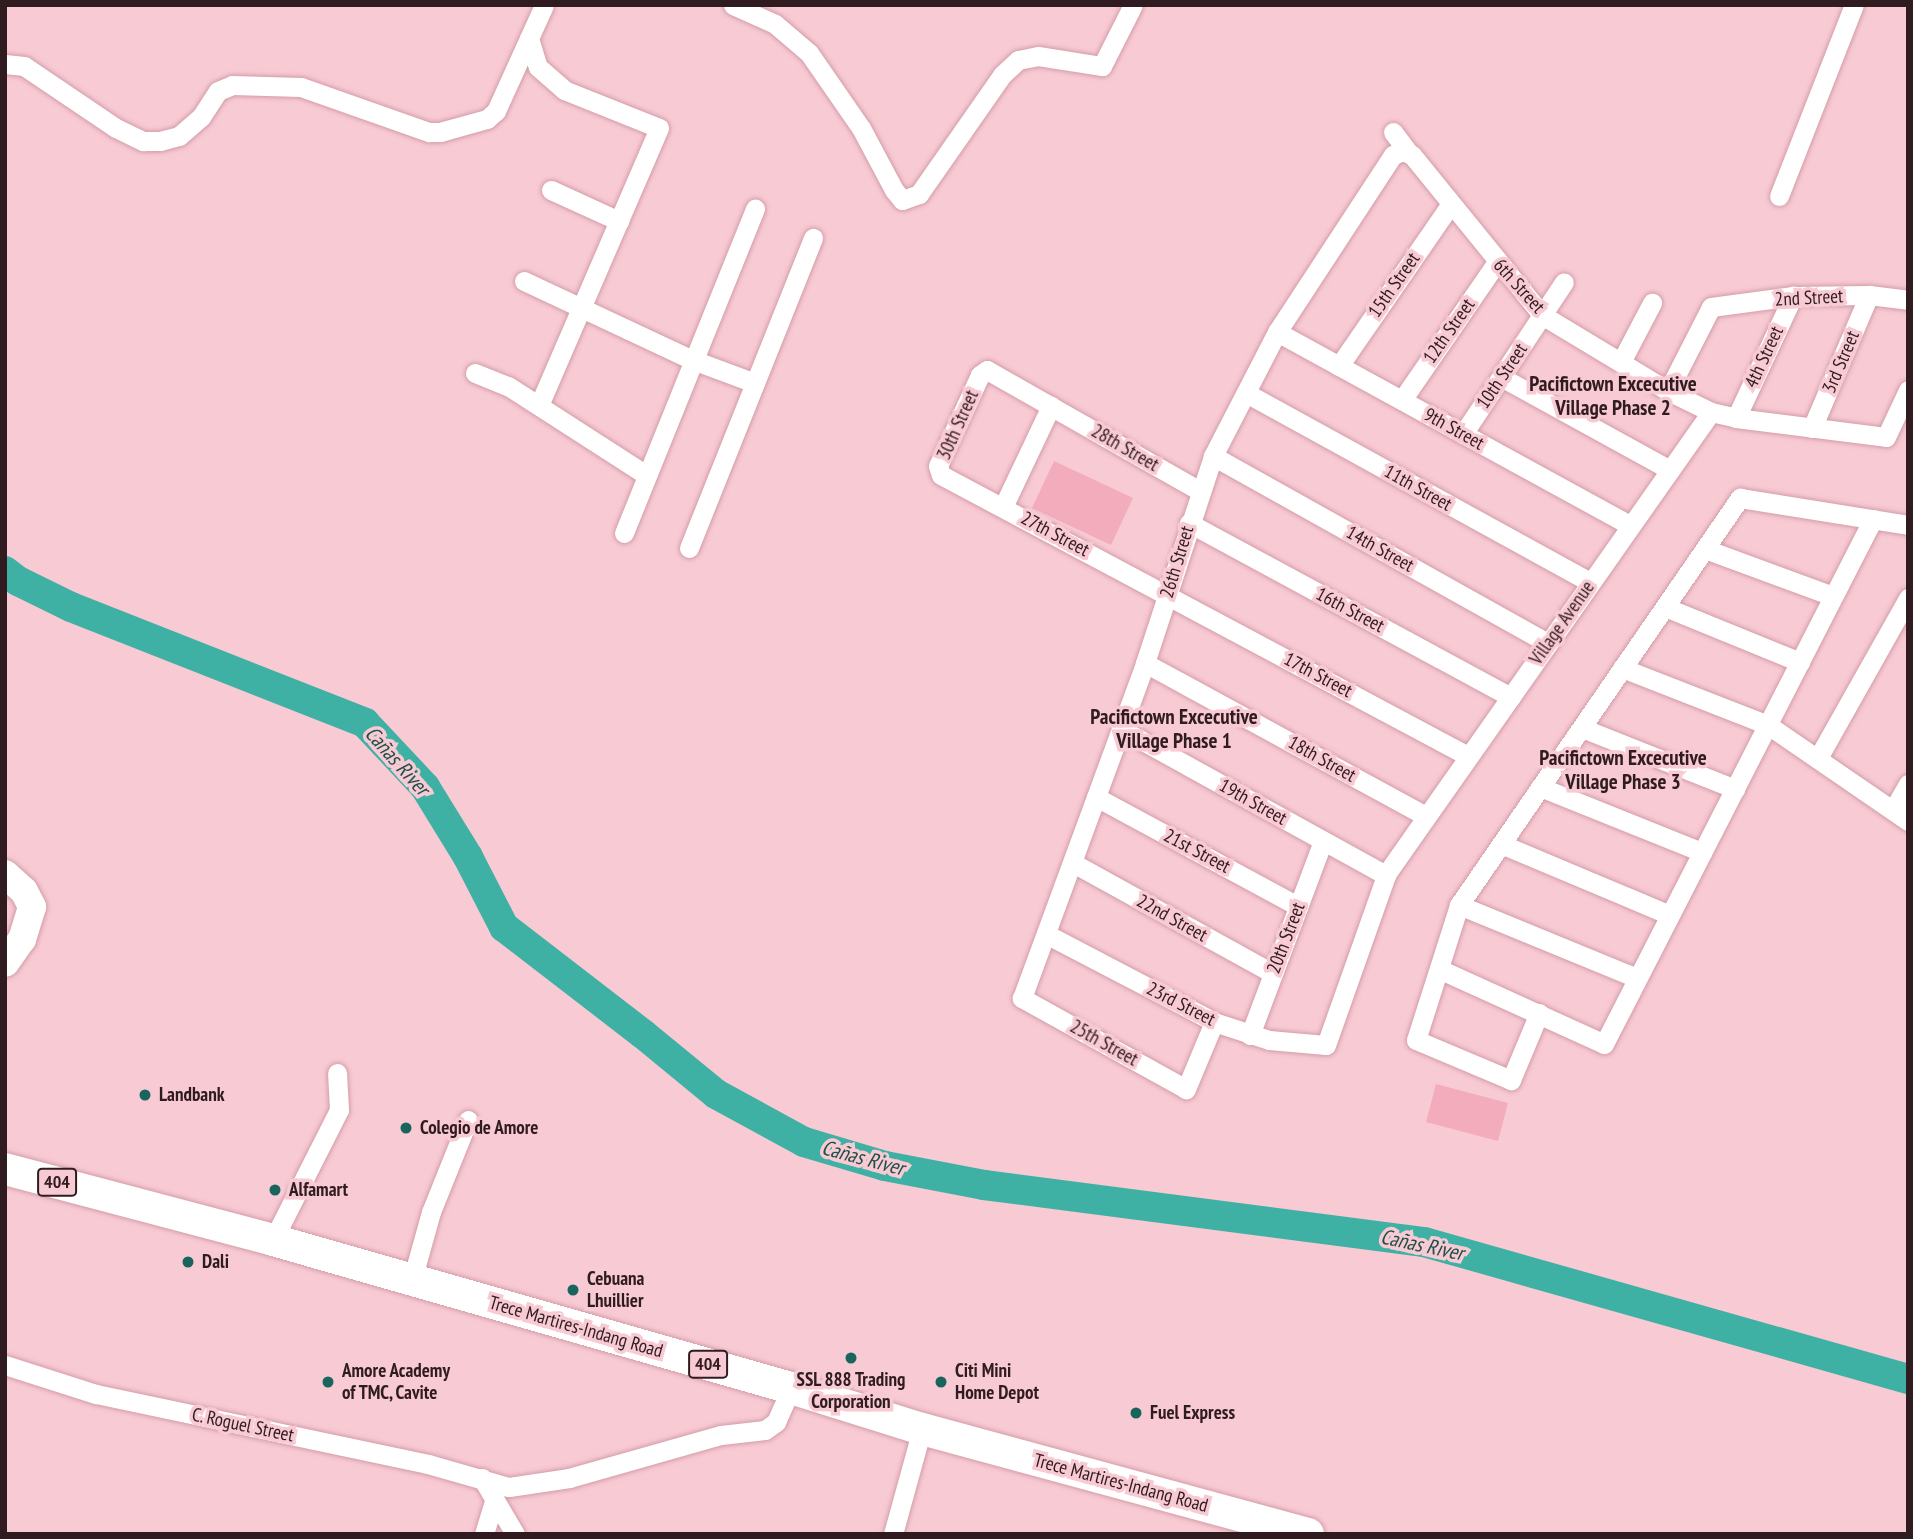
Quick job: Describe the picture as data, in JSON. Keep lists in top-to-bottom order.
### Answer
{
  "streets": {
    "main road": ["404", "Trece Martires-Indang Road"],
    "street": [
      "15th Street",
      "6th Street",
      "2nd Street",
      "12th Street",
      "4th Street",
      "3rd Street",
      "10th Street",
      "30th Street",
      "9th Street",
      "28th Street",
      "11th Street",
      "27th Street",
      "14th Street",
      "26th Street",
      "16th Street",
      "Village Avenue",
      "17th Street",
      "18th Street",
      "19th Street",
      "21st Street",
      "22nd Street",
      "20th Street",
      "23rd Street",
      "25th Street",
      "C. Roguel Street"
    ]
  },
  "crossings": [
    ["15th Street", "6th Street"],
    ["15th Street", "9th Street"],
    ["6th Street", "2nd Street"],
    ["6th Street", "12th Street"],
    ["6th Street", "10th Street"],
    ["6th Street", "26th Street"],
    ["6th Street", "Village Avenue"],
    ["2nd Street", "4th Street"],
    ["2nd Street", "3rd Street"],
    ["12th Street", "9th Street"],
    ["10th Street", "9th Street"],
    ["30th Street", "28th Street"],
    ["30th Street", "27th Street"],
    ["9th Street", "26th Street"],
    ["9th Street", "Village Avenue"],
    ["28th Street", "26th Street"],
    ["11th Street", "26th Street"],
    ["11th Street", "Village Avenue"],
    ["27th Street", "26th Street"],
    ["27th Street", "17th Street"],
    ["14th Street", "26th Street"],
    ["14th Street", "Village Avenue"],
    ["26th Street", "16th Street"],
    ["26th Street", "17th Street"],
    ["26th Street", "18th Street"],
    ["26th Street", "19th Street"],
    ["26th Street", "21st Street"],
    ["26th Street", "22nd Street"],
    ["26th Street", "23rd Street"],
    ["26th Street", "25th Street"],
    ["16th Street", "Village Avenue"],
    ["Village Avenue", "17th Street"],
    ["Village Avenue", "18th Street"],
    ["Village Avenue", "19th Street"],
    ["Village Avenue", "23rd Street"],
    ["19th Street", "20th Street"],
    ["21st Street", "20th Street"],
    ["22nd Street", "20th Street"],
    ["20th Street", "23rd Street"],
    ["23rd Street", "25th Street"],
    ["Trece Martires-Indang Road", "C. Roguel Street"]
  ],
  "districts": ["Pacifictown Excecutive Village Phase 2", "Pacifictown Excecutive Village Phase 1", "Pacifictown Excecutive Village Phase 3"],
  "water": ["Cañas River"],
  "places": [
    "Landbank",
    "Colegio de Amore",
    "Alfamart",
    "Dali",
    "Cebuana Lhuillier",
    "SSL 888 Trading Corporation",
    "Amore Academy of TMC, Cavite",
    "Citi Mini Home Depot",
    "Fuel Express"
  ]
}
